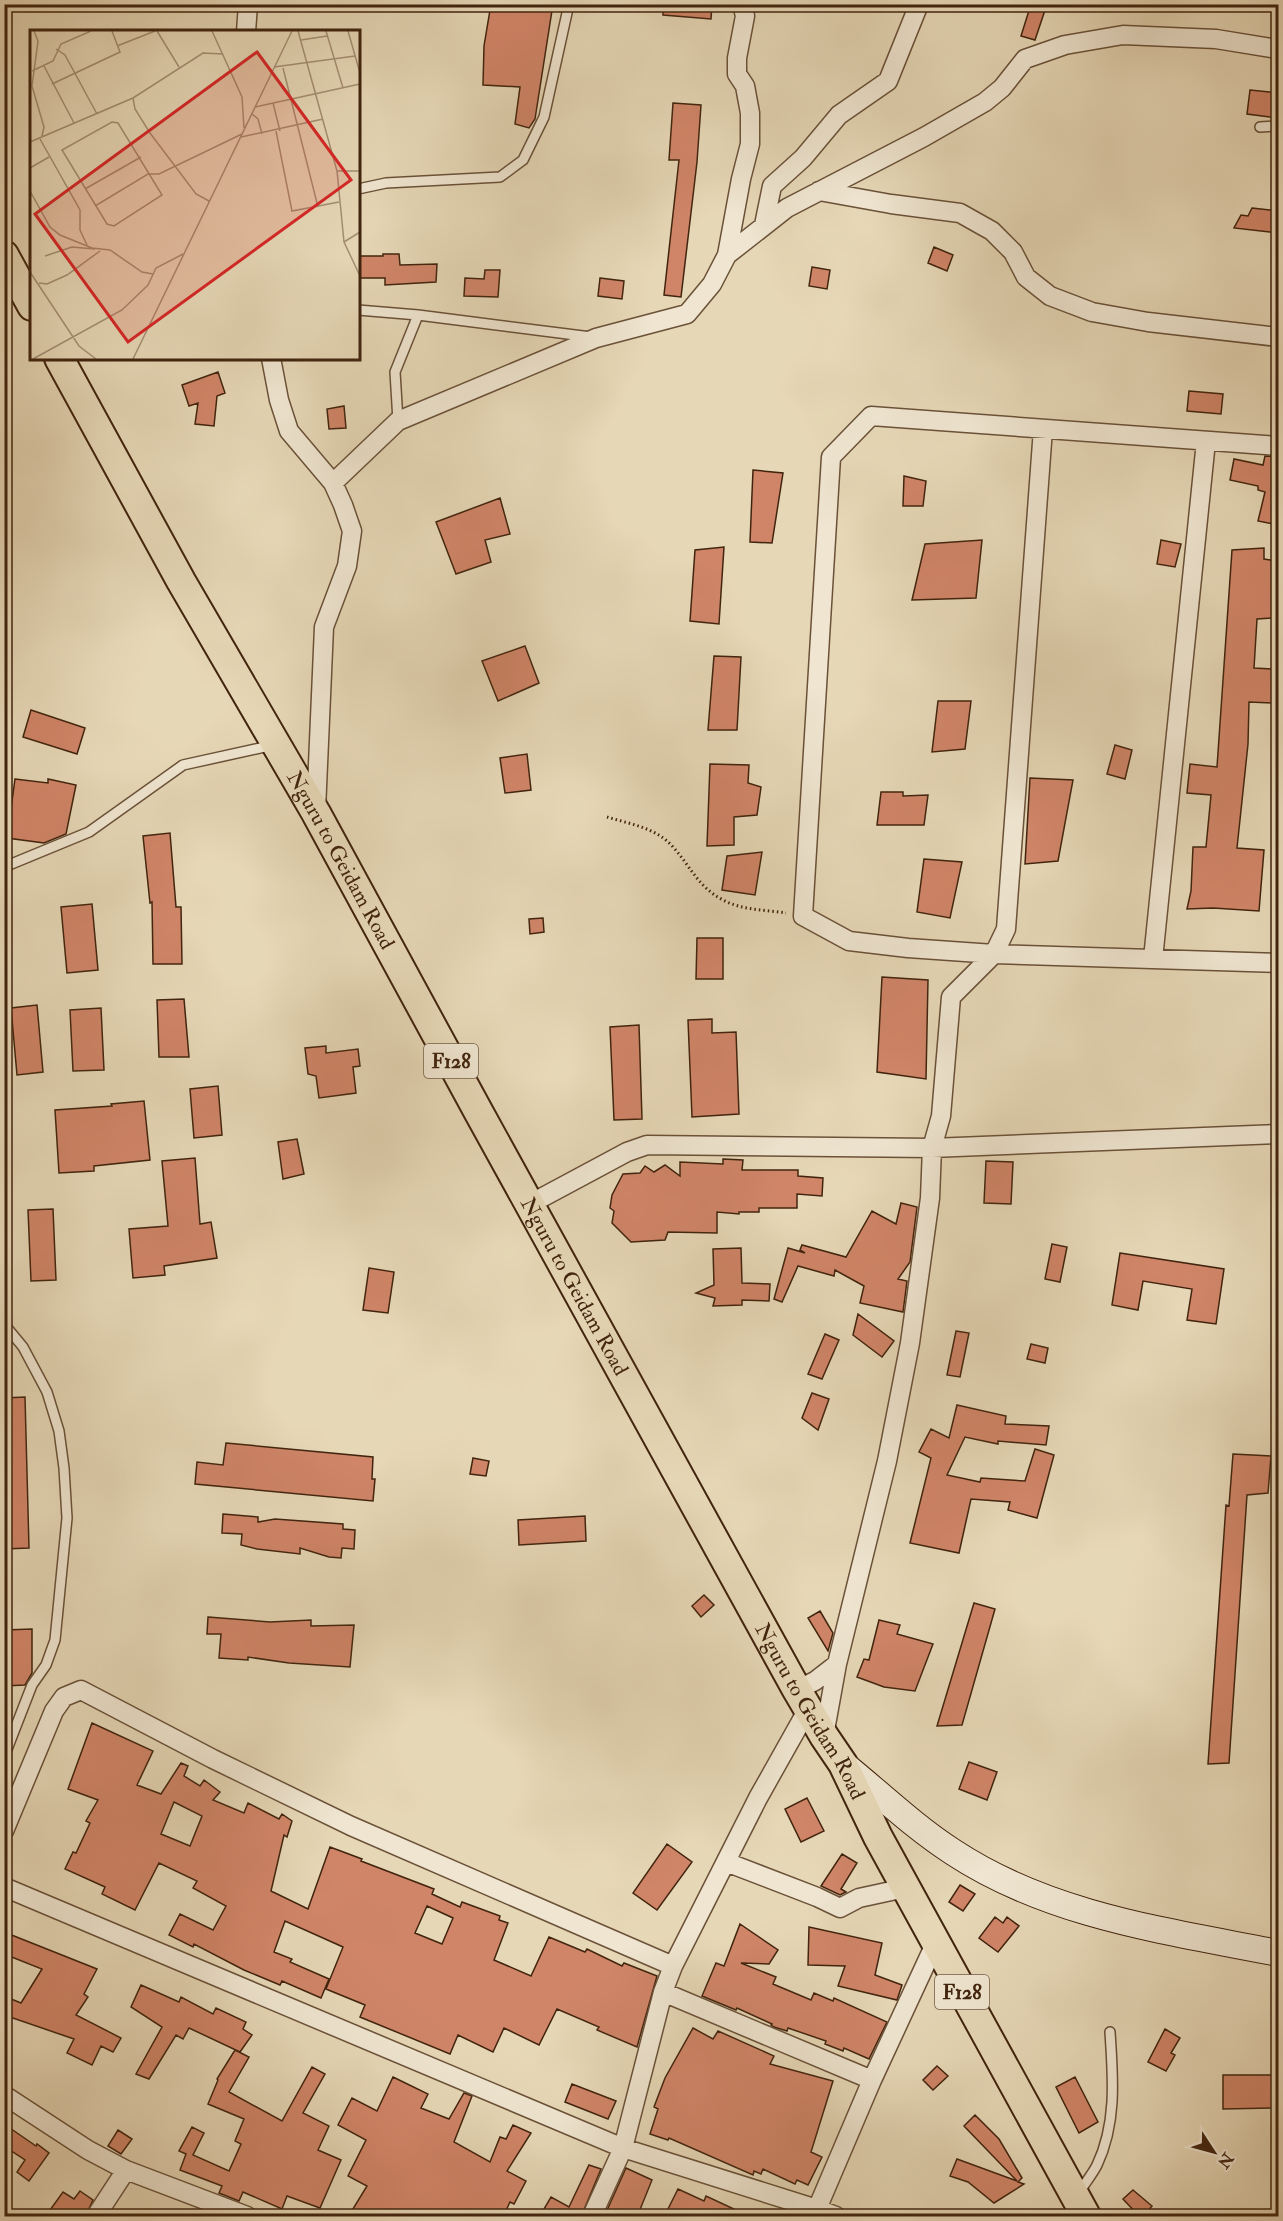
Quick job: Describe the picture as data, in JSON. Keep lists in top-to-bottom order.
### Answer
{
  "streets": {
    "main road": ["Nguru to Geidam Road", "F128"]
  },
  "north": "bottom right"
}
